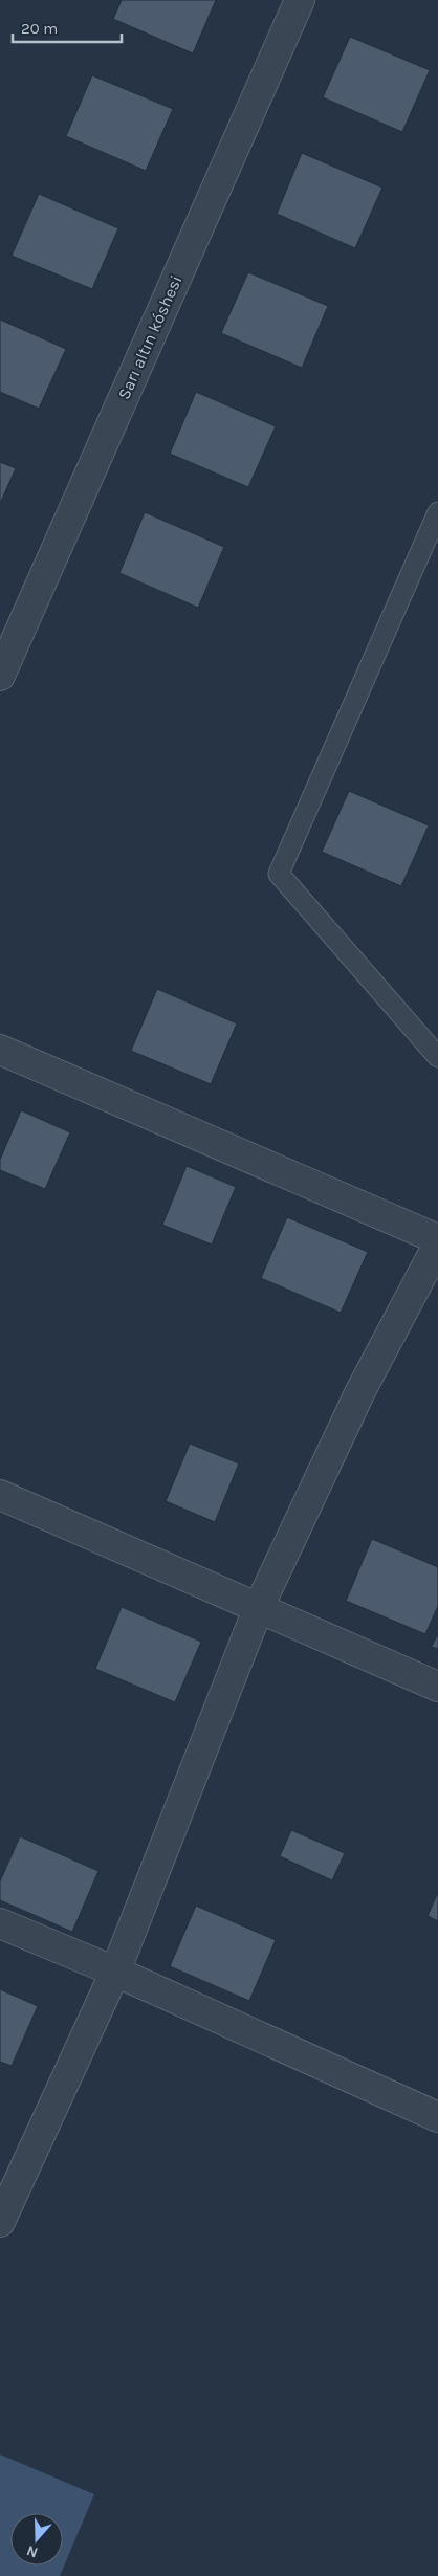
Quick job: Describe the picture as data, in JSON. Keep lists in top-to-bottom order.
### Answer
{
  "streets": {
    "street": ["Sarı altın kóshesi"]
  },
  "scale_bar": "20 m",
  "north": "bottom"
}
